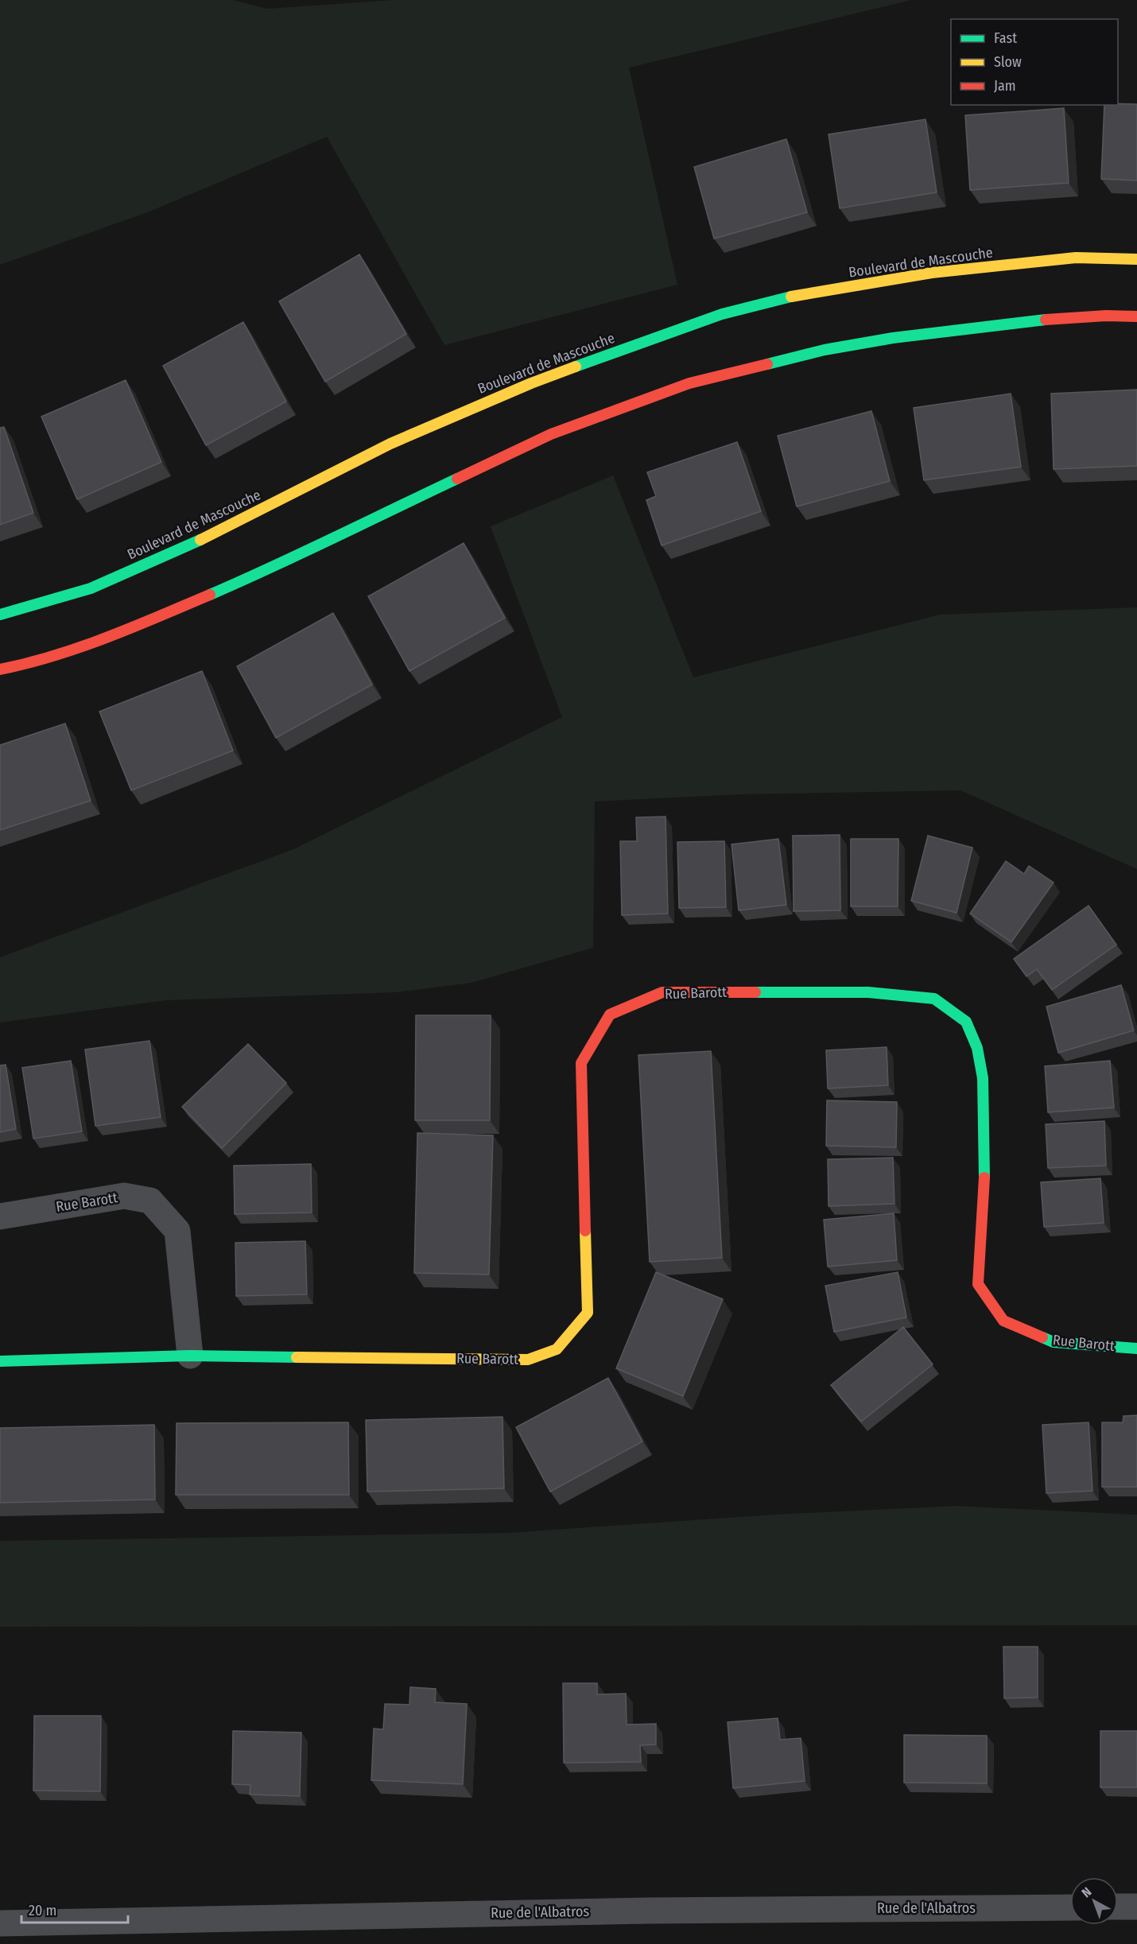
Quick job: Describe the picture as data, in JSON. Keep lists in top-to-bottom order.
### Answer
{
  "streets": {
    "street": ["Boulevard de Mascouche", "Rue Barott", "Rue de l'Albatros"]
  },
  "legend": ["Fast", "Slow", "Jam"],
  "scale_bar": "20 m",
  "north": "top left"
}
